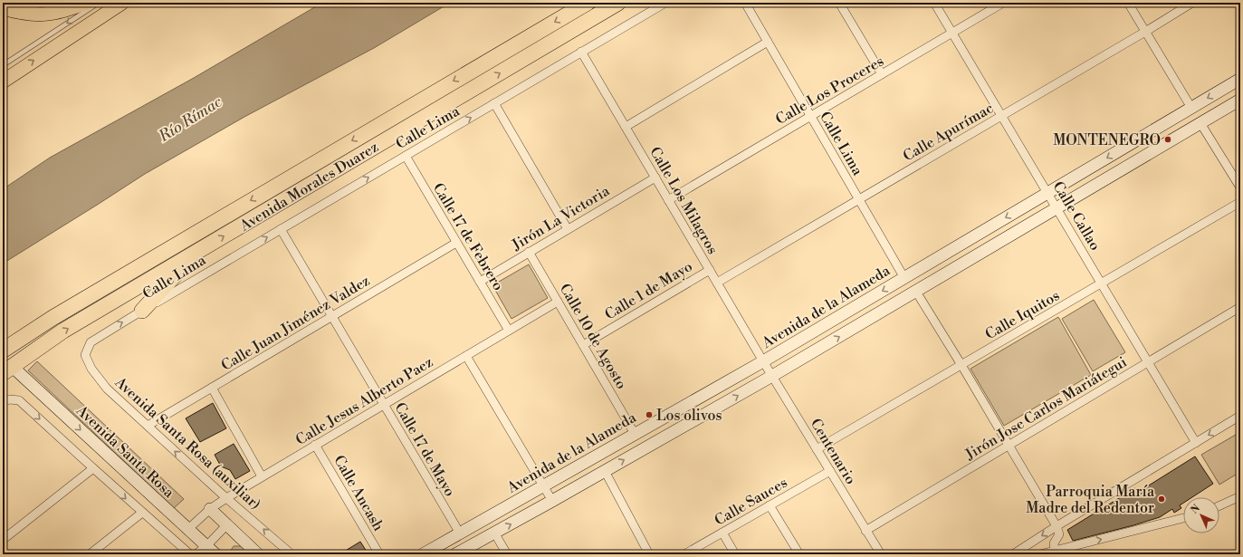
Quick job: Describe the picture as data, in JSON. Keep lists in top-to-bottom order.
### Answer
{
  "streets": {
    "highway": ["Avenida Morales Duarez"],
    "street": [
      "Calle Los Proceres",
      "Calle Lima",
      "Calle Apurímac",
      "Calle Los Milagros",
      "Calle Callao",
      "Jirón La Victoria",
      "Calle 17 de Febrero",
      "Calle 1 de Mayo",
      "Avenida de la Alameda",
      "Calle Iquitos",
      "Calle Juan Jiménez Valdez",
      "Calle 10 de Agosto",
      "Calle Jesus Alberto Paez",
      "Jirón Jose Carlos Mariátegui",
      "Avenida Santa Rosa (auxiliar)",
      "Calle 17 de Mayo",
      "Avenida Santa Rosa",
      "Centenario",
      "Calle Ancash",
      "Calle Sauces"
    ]
  },
  "crossings": [
    ["Calle Los Proceres", "Calle Lima"],
    ["Calle Los Proceres", "Calle Los Milagros"],
    ["Calle Los Proceres", "Calle Callao"],
    ["Calle Lima", "Calle Apurímac"],
    ["Calle Lima", "Calle Los Milagros"],
    ["Calle Lima", "Calle 17 de Febrero"],
    ["Calle Lima", "Avenida de la Alameda"],
    ["Calle Lima", "Avenida Santa Rosa (auxiliar)"],
    ["Calle Lima", "Calle 17 de Mayo"],
    ["Calle Apurímac", "Calle Los Milagros"],
    ["Calle Apurímac", "Calle Callao"],
    ["Avenida Morales Duarez", "Avenida Santa Rosa"],
    ["Calle Los Milagros", "Jirón La Victoria"],
    ["Calle Los Milagros", "Calle 1 de Mayo"],
    ["Calle Los Milagros", "Avenida de la Alameda"],
    ["Calle Los Milagros", "Centenario"],
    ["Calle Callao", "Avenida de la Alameda"],
    ["Calle Callao", "Calle Iquitos"],
    ["Calle Callao", "Jirón Jose Carlos Mariátegui"],
    ["Jirón La Victoria", "Calle 17 de Febrero"],
    ["Jirón La Victoria", "Calle 10 de Agosto"],
    ["Calle 17 de Febrero", "Calle Juan Jiménez Valdez"],
    ["Calle 17 de Febrero", "Calle Jesus Alberto Paez"],
    ["Calle 1 de Mayo", "Calle 10 de Agosto"],
    ["Avenida de la Alameda", "Calle 10 de Agosto"],
    ["Avenida de la Alameda", "Calle 17 de Mayo"],
    ["Avenida de la Alameda", "Centenario"],
    ["Calle Iquitos", "Centenario"],
    ["Calle Juan Jiménez Valdez", "Avenida Santa Rosa (auxiliar)"],
    ["Calle Juan Jiménez Valdez", "Calle 17 de Mayo"],
    ["Calle 10 de Agosto", "Calle Jesus Alberto Paez"],
    ["Calle Jesus Alberto Paez", "Avenida Santa Rosa (auxiliar)"],
    ["Calle Jesus Alberto Paez", "Calle 17 de Mayo"],
    ["Calle Jesus Alberto Paez", "Avenida Santa Rosa"],
    ["Calle Jesus Alberto Paez", "Calle Ancash"],
    ["Jirón Jose Carlos Mariátegui", "Centenario"],
    ["Centenario", "Calle Sauces"]
  ],
  "one_way": ["Calle Lima"],
  "water": ["Río Rímac"],
  "places": ["MONTENEGRO", "Los olivos", "Parroquia María Madre del Redentor"],
  "north": "top left"
}
